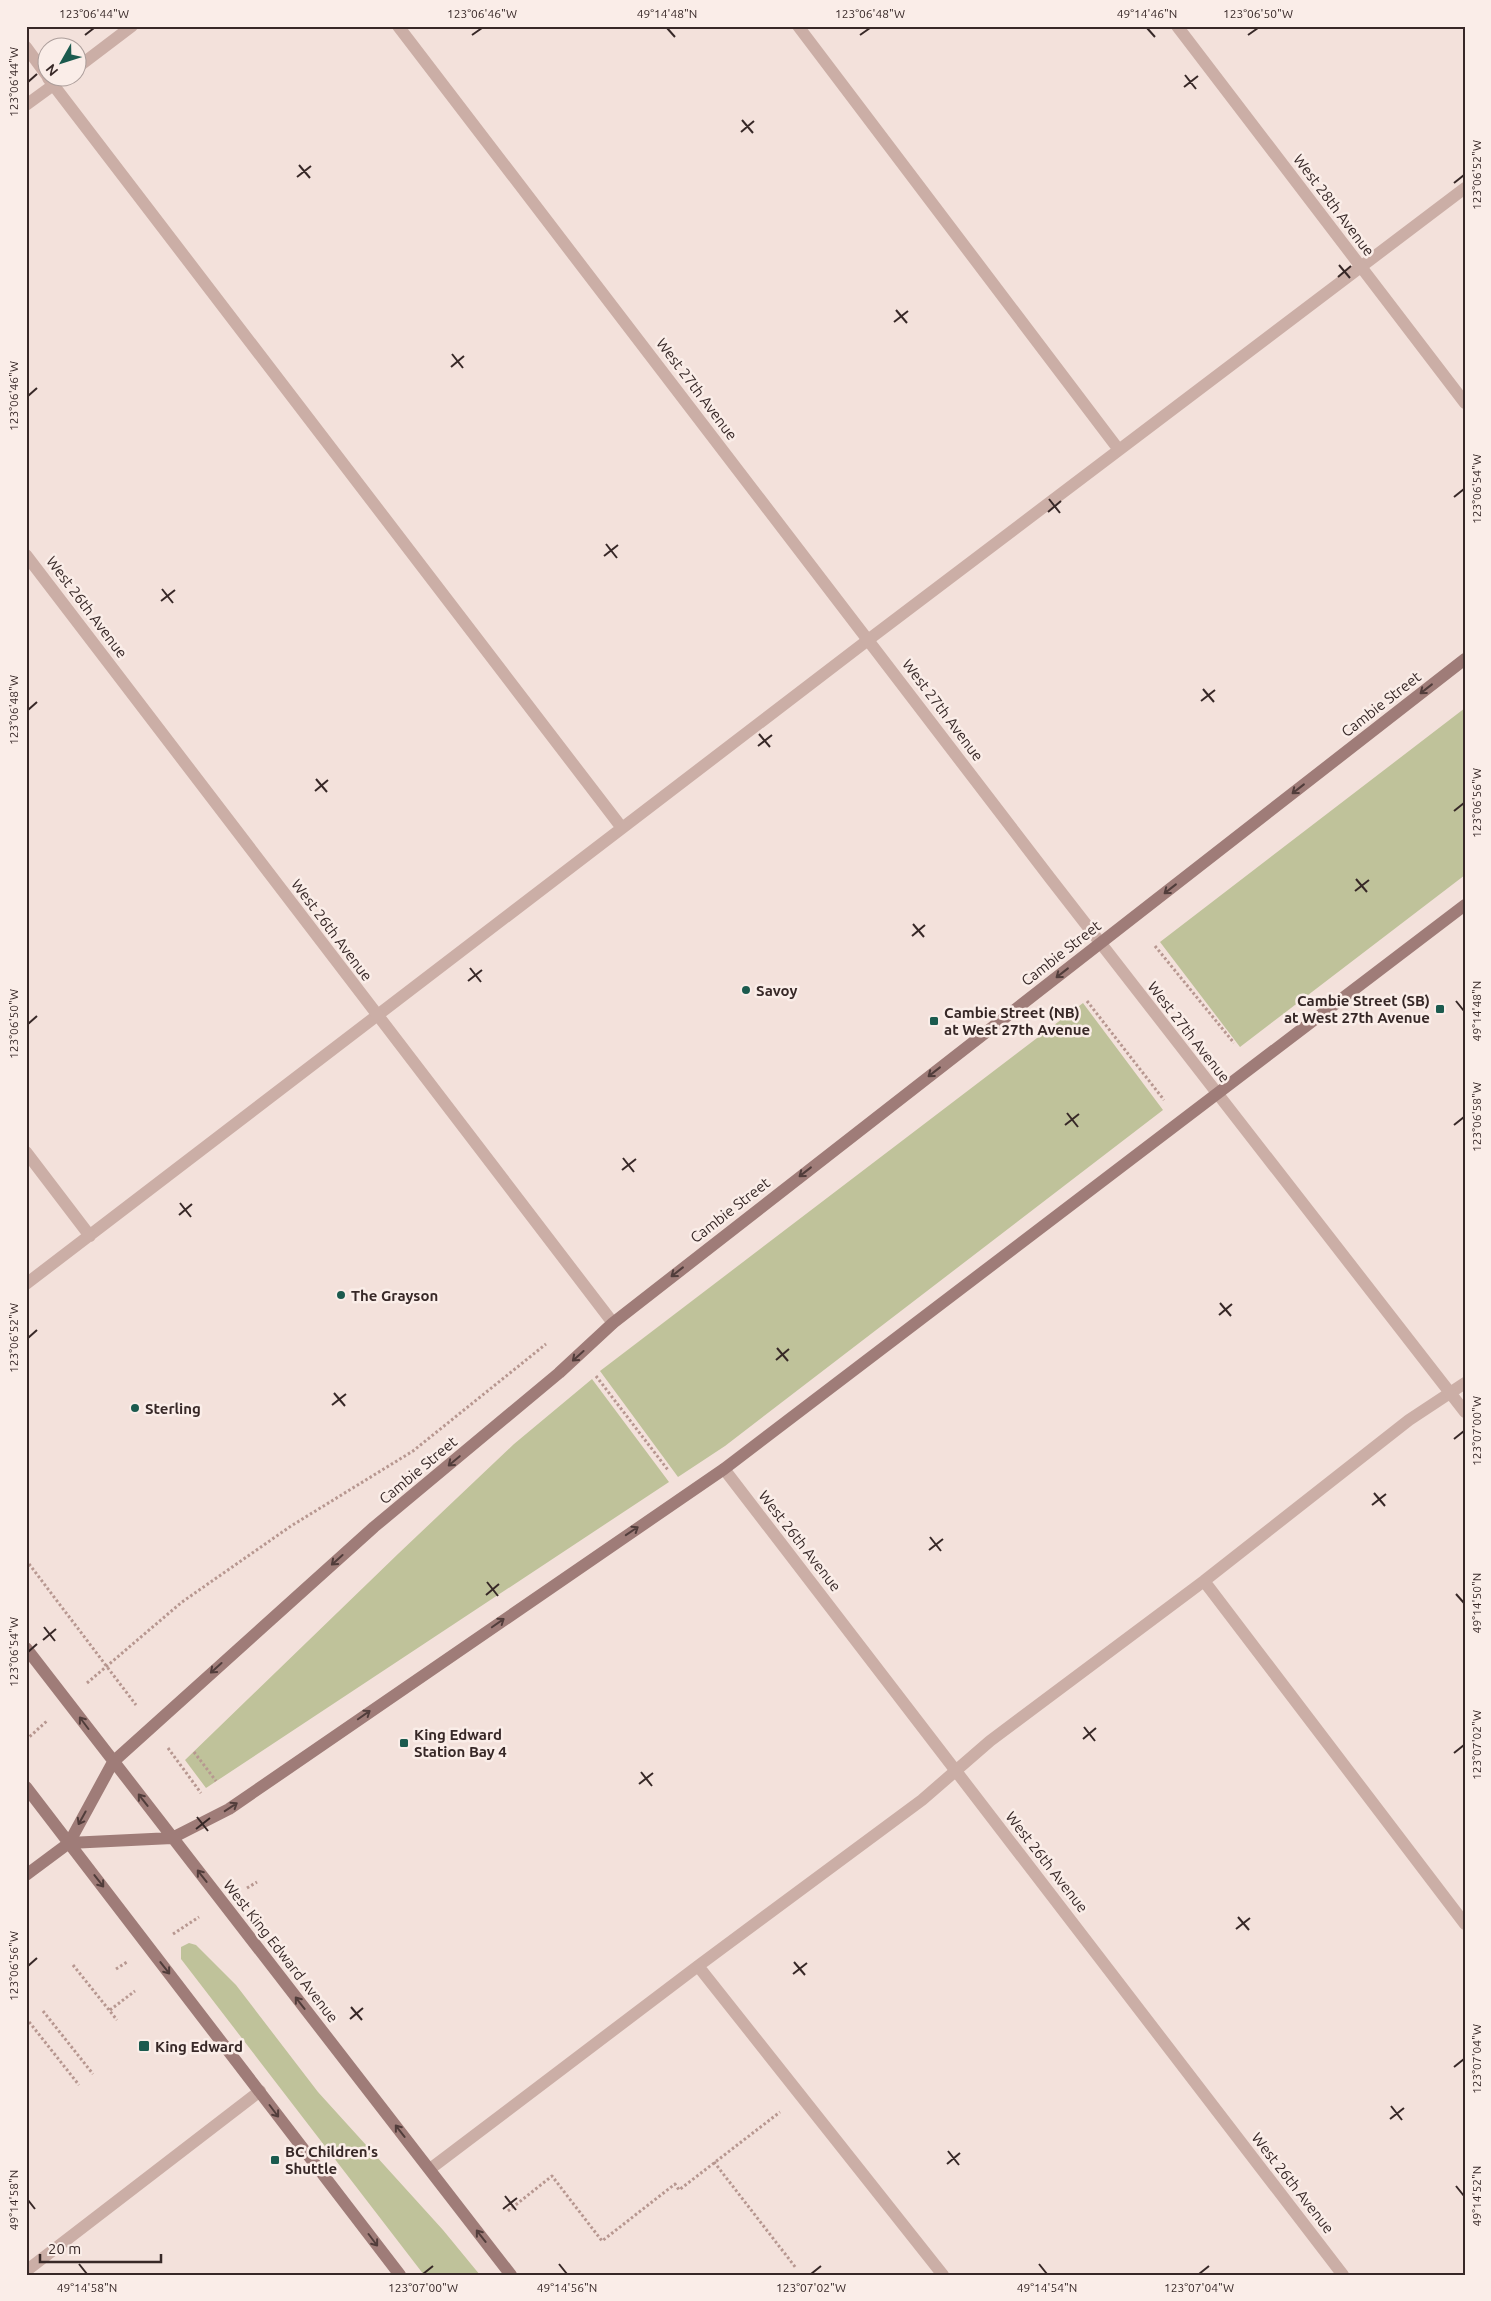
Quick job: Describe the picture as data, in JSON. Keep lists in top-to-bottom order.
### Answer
{
  "streets": {
    "main road": ["Cambie Street", "West King Edward Avenue"],
    "street": ["West 28th Avenue", "West 27th Avenue", "West 26th Avenue"]
  },
  "crossings": [
    ["West 27th Avenue", "Cambie Street"],
    ["West 26th Avenue", "Cambie Street"],
    ["Cambie Street", "West King Edward Avenue"]
  ],
  "one_way": ["Cambie Street"],
  "places": {
    "other": ["Savoy", "The Grayson", "Sterling"],
    "transit": [
      "Cambie Street (SB) at West 27th Avenue",
      "Cambie Street (NB) at West 27th Avenue",
      "King Edward Station Bay 4",
      "King Edward",
      "BC Children's Shuttle"
    ]
  },
  "scale_bar": "20 m",
  "north": "bottom left",
  "coordinates": [
    "123°06'44\"W",
    "123°06'46\"W",
    "49°14'48\"N",
    "123°06'48\"W",
    "49°14'46\"N",
    "123°06'50\"W",
    "123°06'52\"W",
    "123°06'54\"W",
    "123°06'56\"W",
    "123°06'58\"W",
    "123°07'00\"W",
    "49°14'50\"N",
    "123°07'02\"W",
    "123°07'04\"W",
    "49°14'52\"N",
    "49°14'58\"N",
    "49°14'56\"N",
    "49°14'54\"N"
  ]
}
